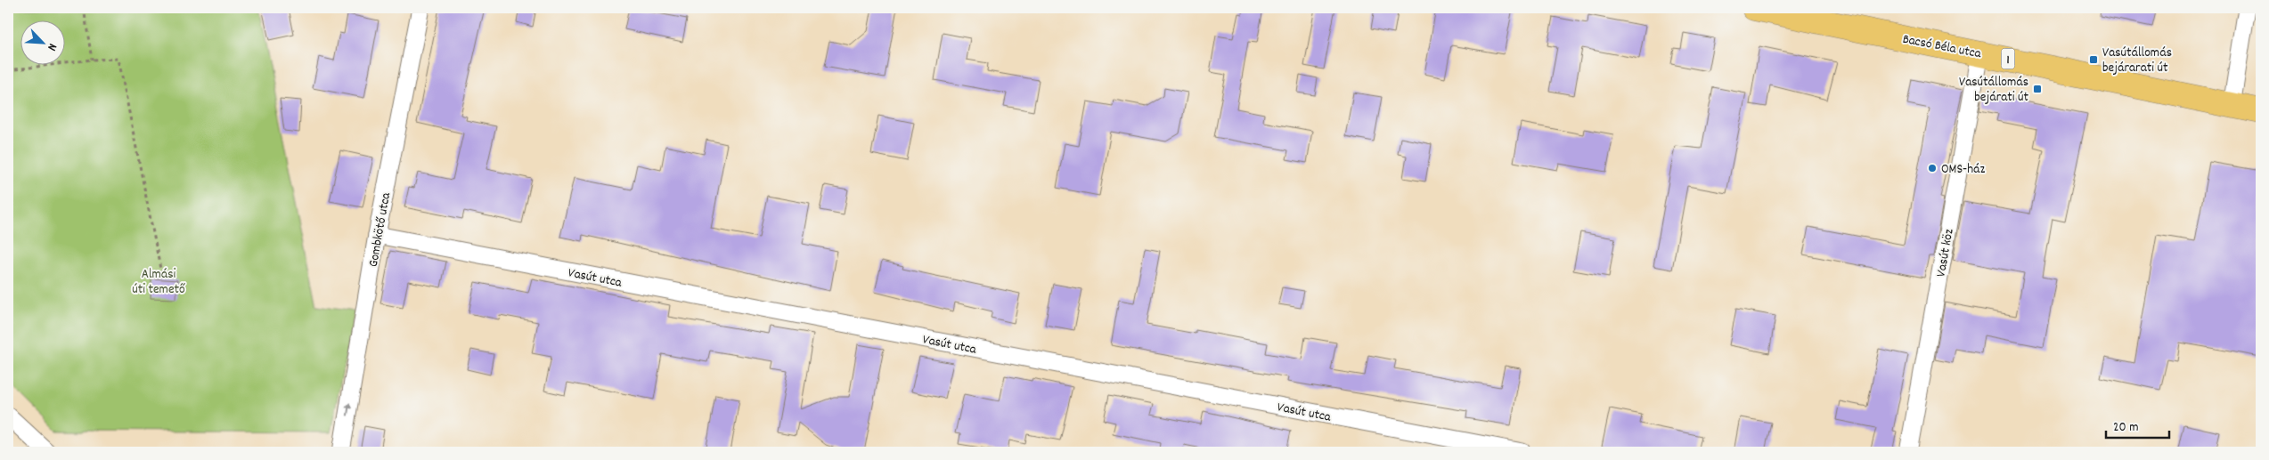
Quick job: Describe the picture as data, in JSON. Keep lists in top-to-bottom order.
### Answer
{
  "streets": {
    "main road": ["Bacsó Béla utca", "1"],
    "street": ["Gombkötő utca", "Vasút köz", "Vasút utca"]
  },
  "crossings": [
    ["Bacsó Béla utca", "Vasút köz"],
    ["Gombkötő utca", "Vasút utca"]
  ],
  "one_way": ["Gombkötő utca"],
  "parks": ["Almási úti temető"],
  "places": {
    "transit": ["Vasútállomás bejárarati út", "Vasútállomás bejárati út"],
    "other": ["OMS-ház"]
  },
  "scale_bar": "20 m",
  "north": "bottom right"
}
